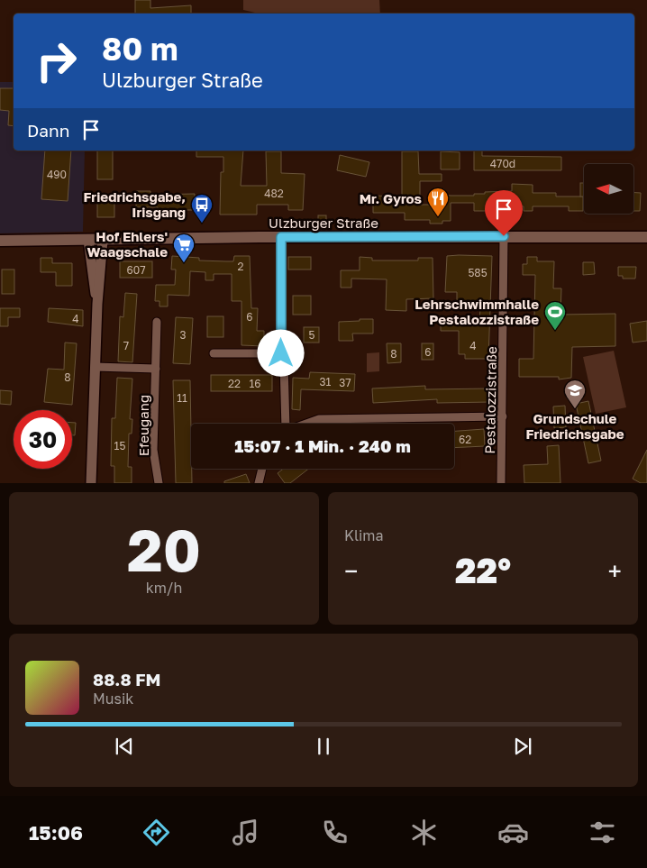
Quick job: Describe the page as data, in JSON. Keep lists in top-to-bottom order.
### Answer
{
  "streets": {
    "main road": ["Ulzburger Straße"],
    "street": ["Pestalozzistraße", "Efeugang"]
  },
  "crossings": [
    ["Ulzburger Straße", "Pestalozzistraße"]
  ],
  "places": {
    "restaurant": ["Mr. Gyros"],
    "bus stop": ["Friedrichsgabe, Irisgang"],
    "supermarket": ["Hof Ehlers' Waagschale"],
    "sports": ["Lehrschwimmhalle Pestalozzistraße"],
    "school or university": ["Grundschule Friedrichsgabe"]
  },
  "house_numbers": [
    "470d",
    "490",
    "482",
    "2",
    "607",
    "585",
    "6",
    "4",
    "3",
    "5",
    "7",
    "4",
    "6",
    "8",
    "8",
    "31",
    "37",
    "22",
    "16",
    "11",
    "62",
    "15"
  ],
  "north": "left",
  "page": {
    "turn": ["80 m", "Ulzburger Straße"],
    "then": "Dann",
    "limit": "30",
    "trip": "15:07 · 1 Min. · 240 m",
    "tile": [
      ["20", "km/h"],
      "Klima"
    ],
    "heat": ["−", "22°", "+"],
    "song": ["88.8 FM", "Musik"],
    "tabs": "15:06"
  }
}
